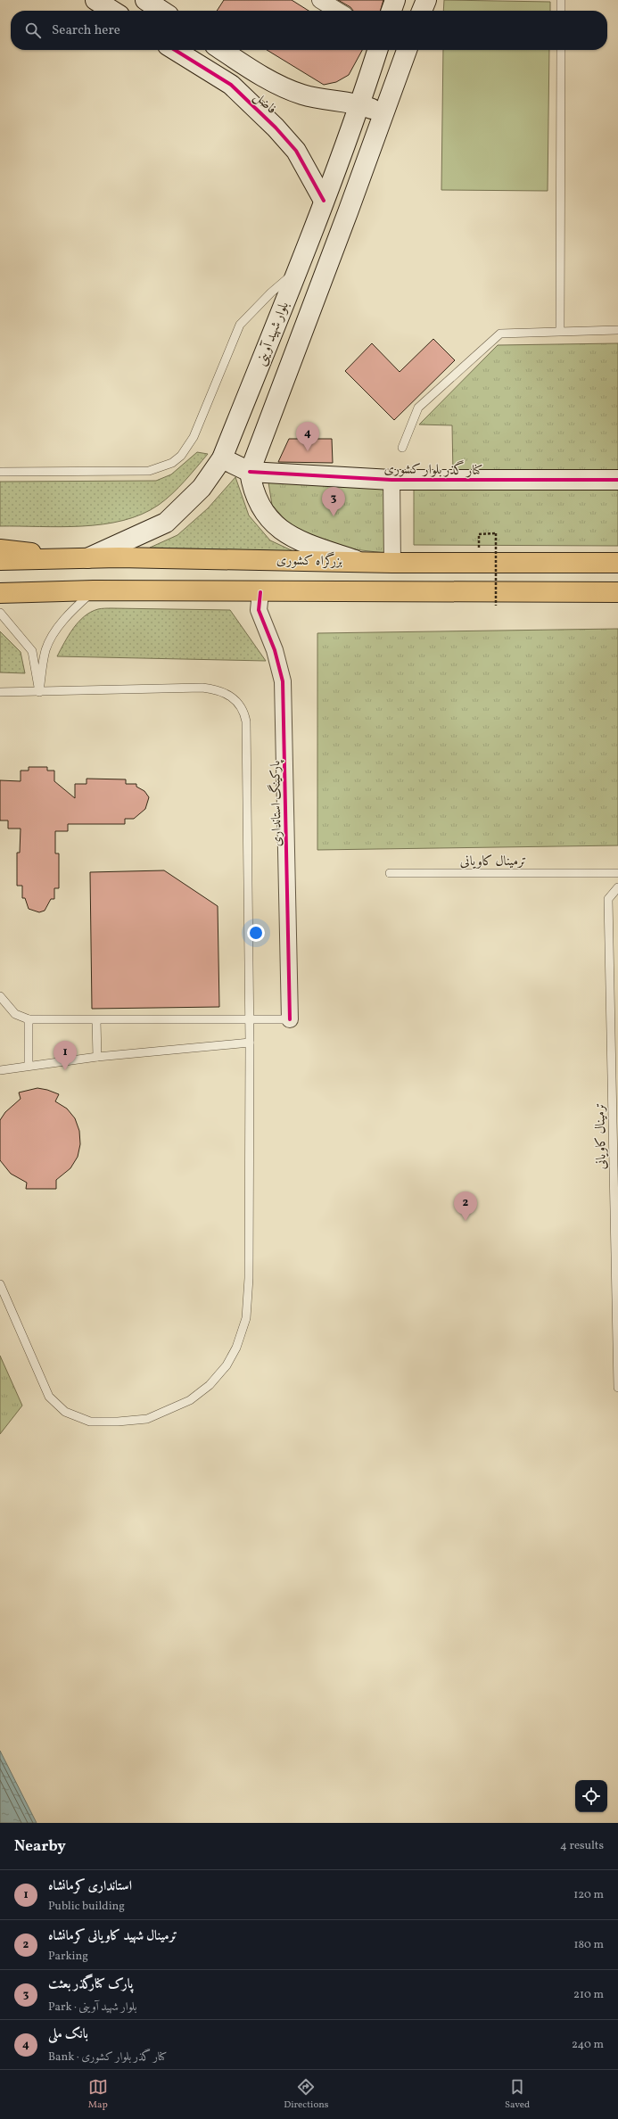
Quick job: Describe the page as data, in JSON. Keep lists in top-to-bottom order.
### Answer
{
  "streets": {
    "main road": [
      "فاضل",
      "بلوار شهید آوینی",
      "کنار گذر بلوار کشوری",
      "بزرگراه کشوری"
    ],
    "street": ["پارکینگ استانداری"],
    "lane": ["ترمینال کاویانی"]
  },
  "crossings": [
    ["فاضل", "بلوار شهید آوینی"],
    ["بلوار شهید آوینی", "کنار گذر بلوار کشوری"],
    ["بلوار شهید آوینی", "بزرگراه کشوری"]
  ],
  "page": {
    "search": "Search here",
    "pins": [
      "4",
      "3",
      "1",
      "2"
    ],
    "heading": ["Nearby", "4 results"],
    "list": [
      {
        "mark": "1",
        "name": "استانداری کرمانشاه",
        "note": "Public building",
        "value": "120 m"
      },
      {
        "mark": "2",
        "name": "ترمینال شهید کاویانی کرمانشاه",
        "note": "Parking",
        "value": "180 m"
      },
      {
        "mark": "3",
        "name": "پارک کنارگذر بعثت",
        "note": "Park · بلوار شهید آوینی",
        "value": "210 m"
      },
      {
        "mark": "4",
        "name": "بانک ملی",
        "note": "Bank · کنار گذر بلوار کشوری",
        "value": "240 m"
      }
    ],
    "nav": ["Map", "Directions", "Saved"]
  }
}
